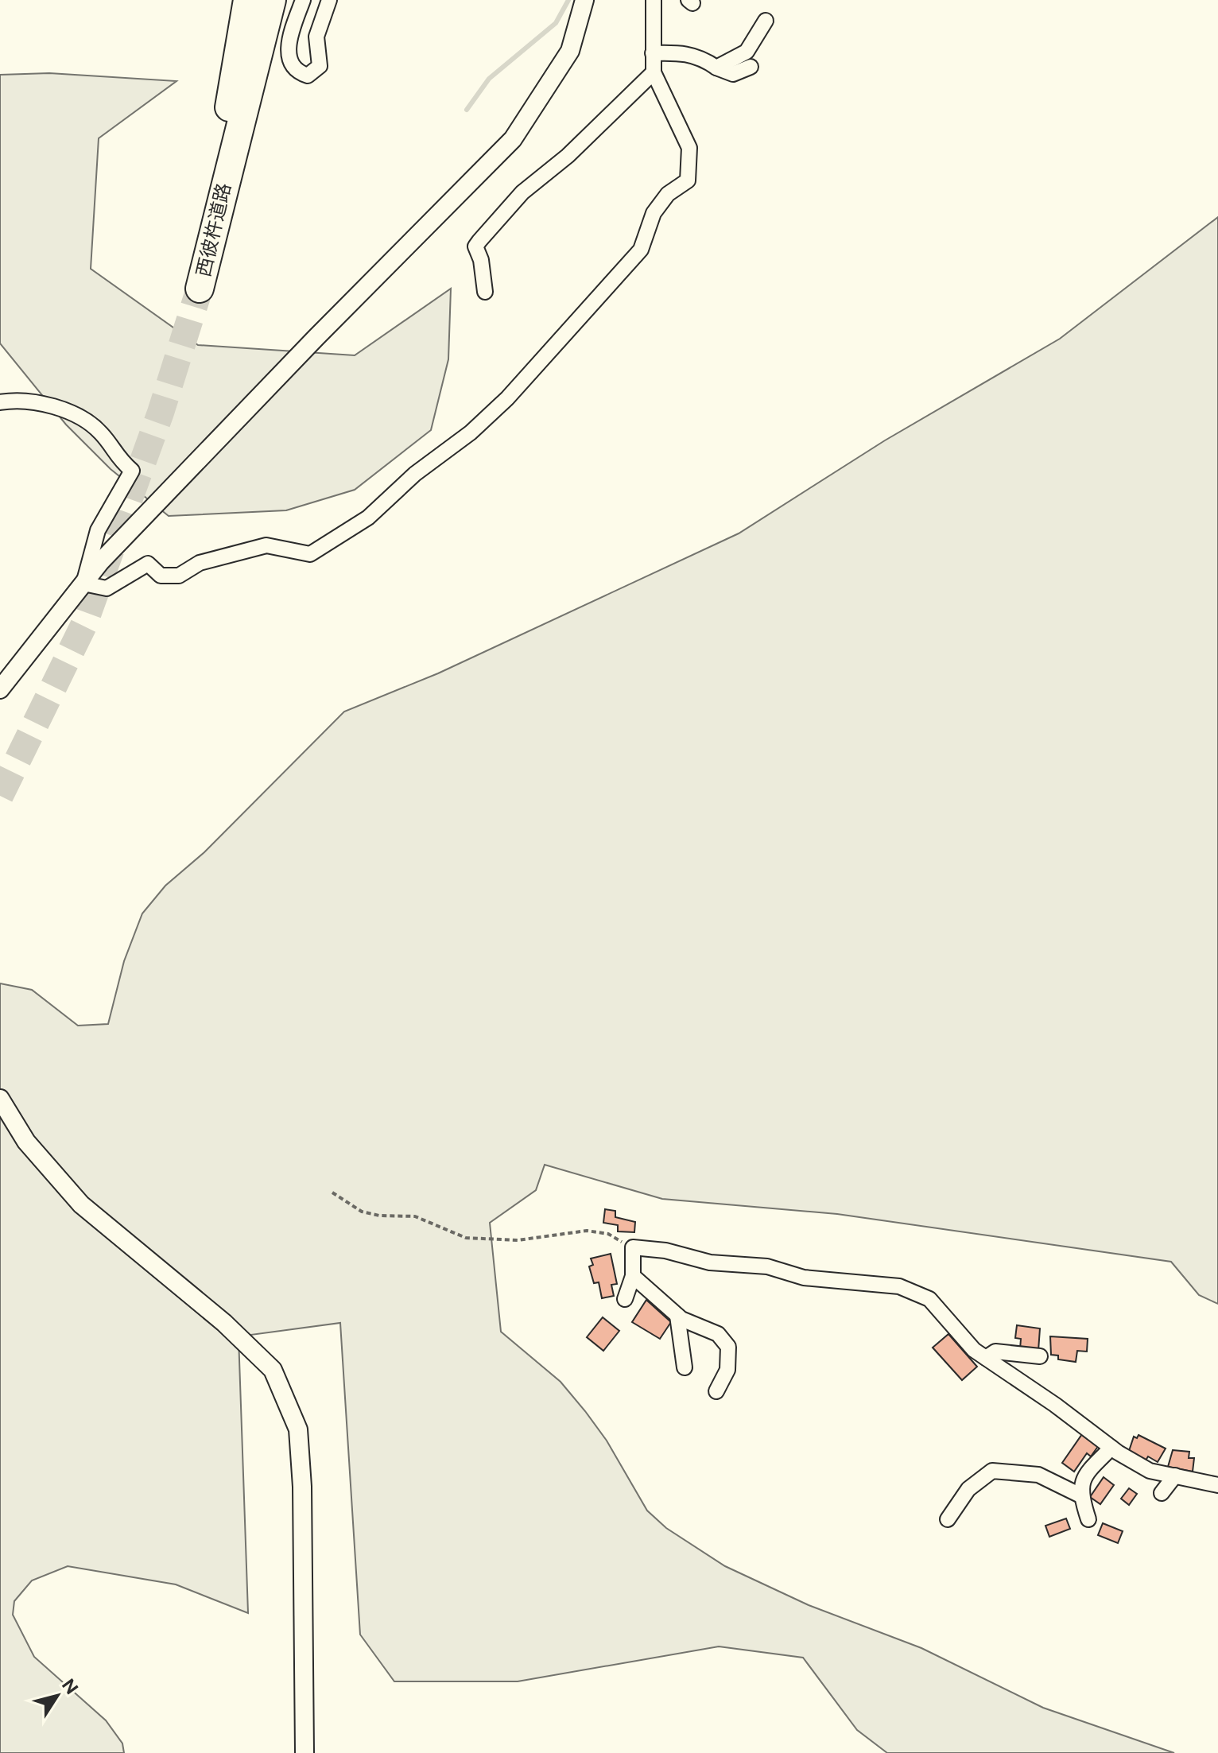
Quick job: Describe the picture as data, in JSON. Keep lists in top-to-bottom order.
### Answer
{
  "streets": {
    "highway": ["西彼杵道路"]
  },
  "north": "top right"
}
